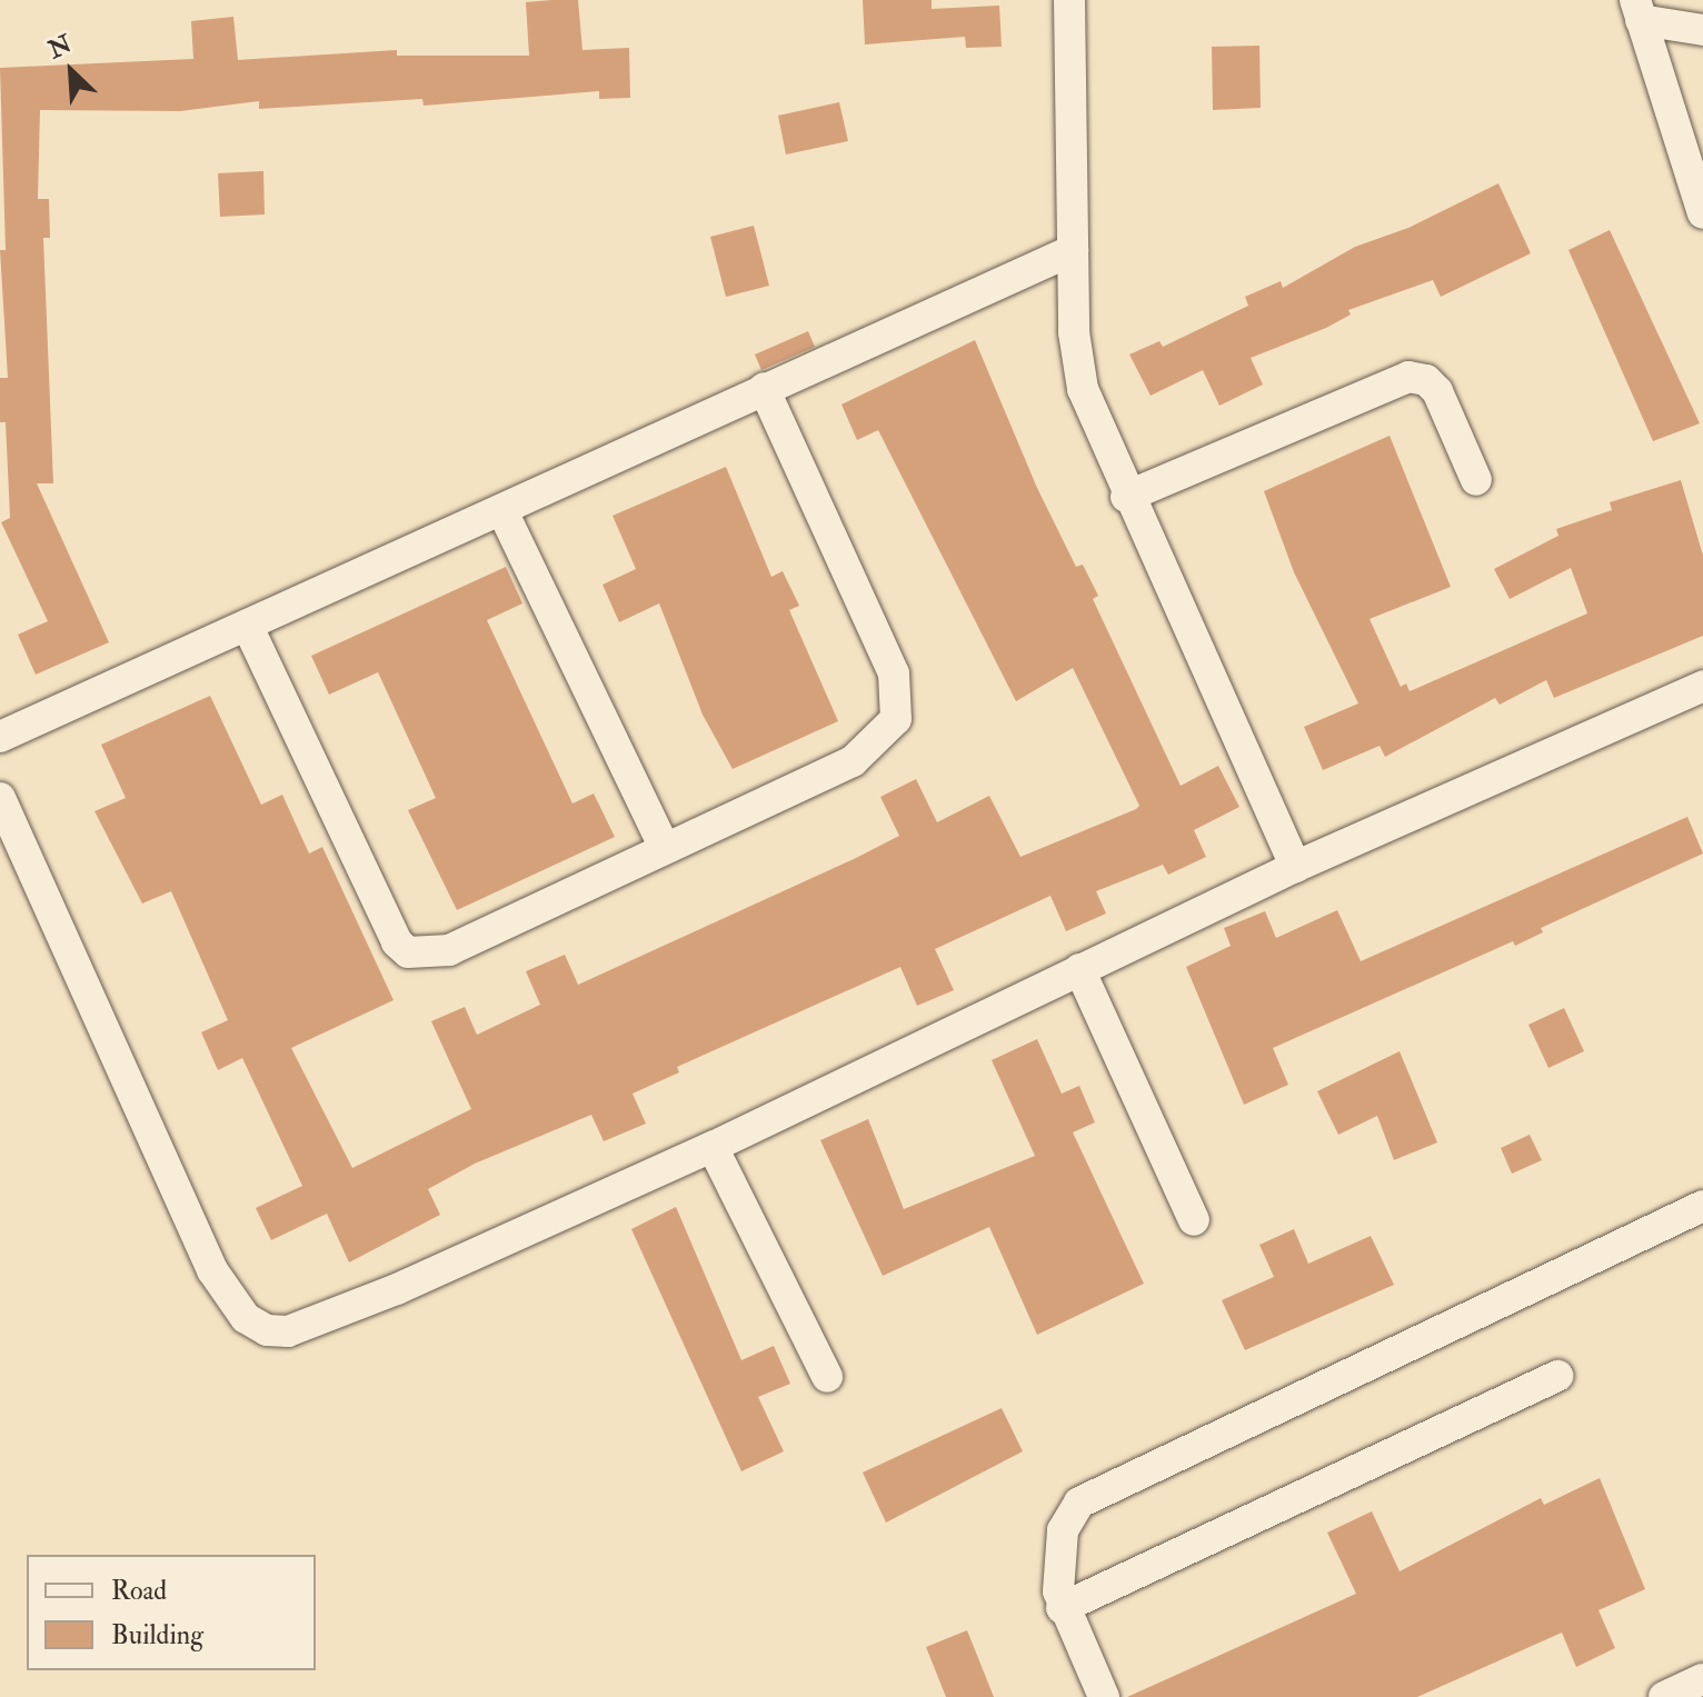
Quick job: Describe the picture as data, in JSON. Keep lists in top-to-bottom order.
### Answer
{
  "legend": ["Road", "Building"],
  "north": "top left"
}
